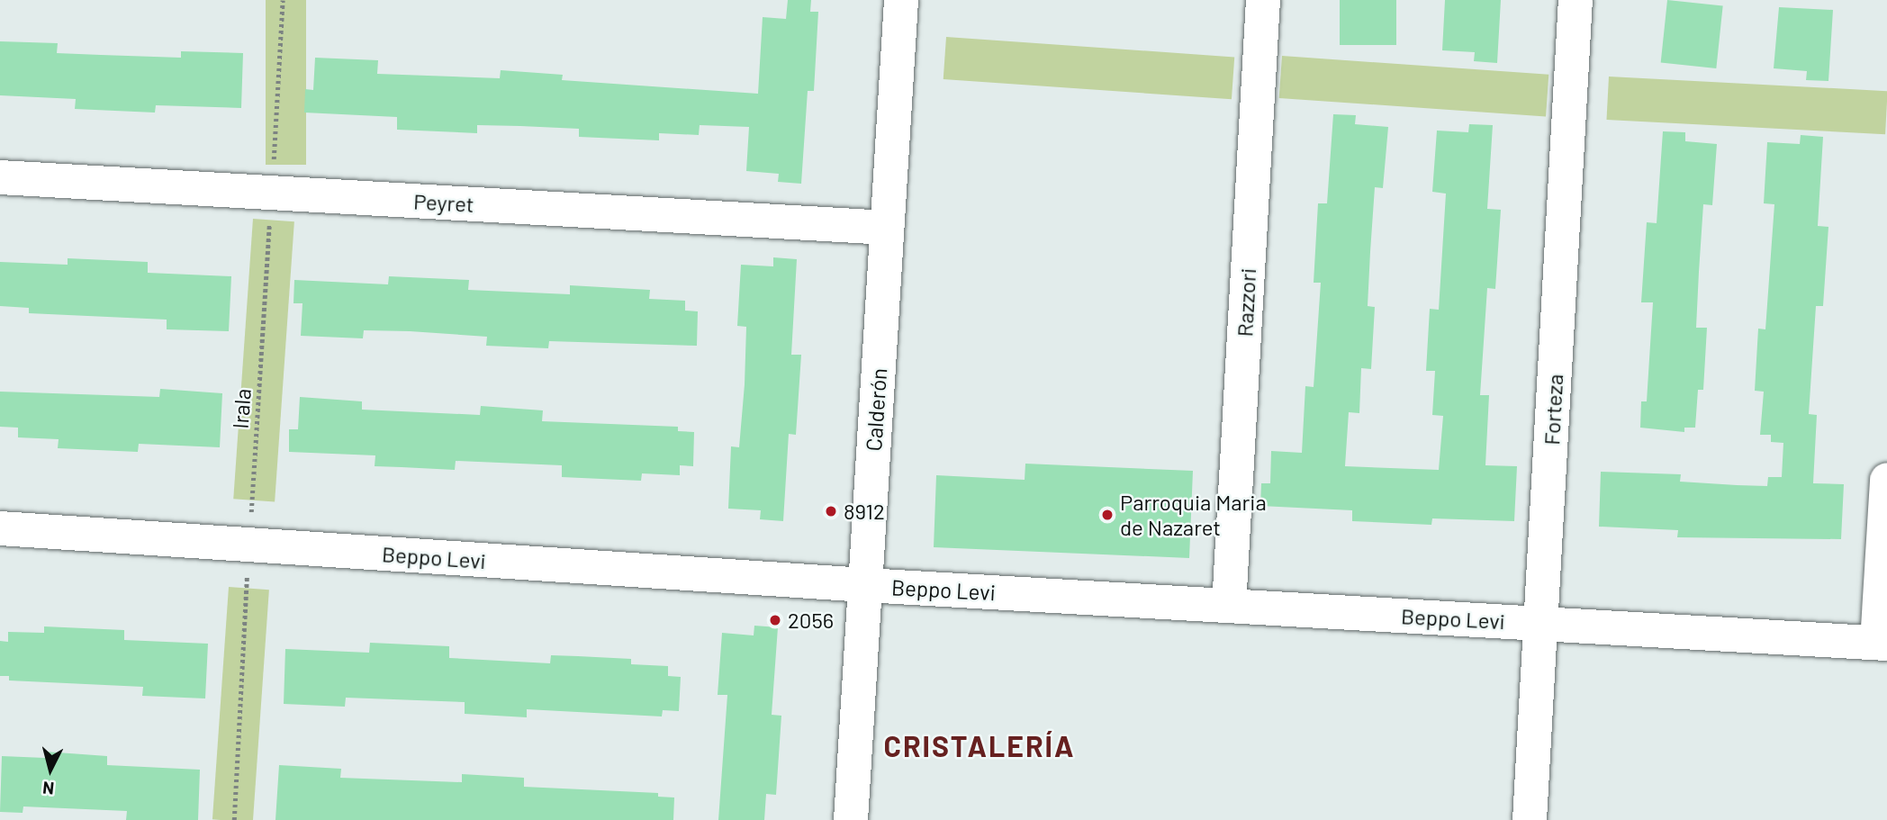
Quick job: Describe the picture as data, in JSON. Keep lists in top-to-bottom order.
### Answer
{
  "streets": {
    "street": [
      "Peyret",
      "Razzori",
      "Calderón",
      "Forteza",
      "Beppo Levi"
    ],
    "path": ["Irala"]
  },
  "crossings": [
    ["Peyret", "Irala"],
    ["Peyret", "Calderón"],
    ["Razzori", "Beppo Levi"],
    ["Irala", "Beppo Levi"],
    ["Calderón", "Beppo Levi"],
    ["Forteza", "Beppo Levi"]
  ],
  "districts": ["CRISTALERÍA"],
  "places": ["8912", "Parroquia Maria de Nazaret", "2056"],
  "north": "bottom"
}
